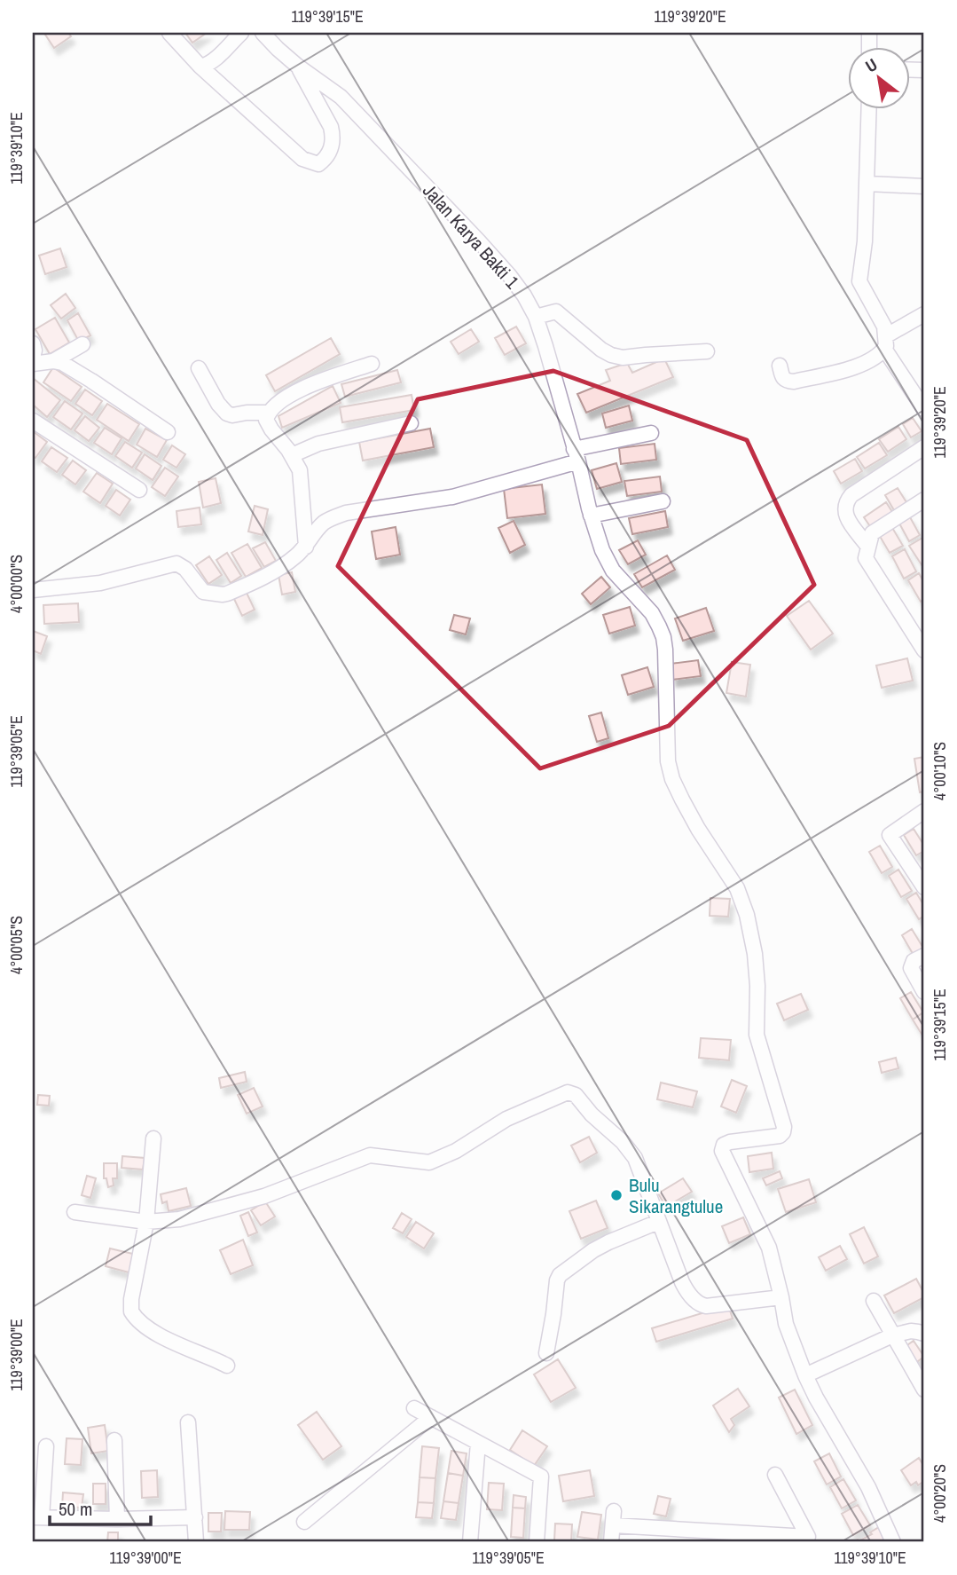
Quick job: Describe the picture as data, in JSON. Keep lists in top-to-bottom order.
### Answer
{
  "streets": {
    "street": ["Jalan Karya Bakti 1"]
  },
  "places": ["Bulu Sikarangtulue"],
  "scale_bar": "50 m",
  "north": "top left",
  "coordinates": [
    "119°39'15\"E",
    "119°39'20\"E",
    "119°39'10\"E",
    "4°00'00\"S",
    "119°39'05\"E",
    "4°00'10\"S",
    "4°00'05\"S",
    "119°39'00\"E",
    "4°00'20\"S"
  ]
}
